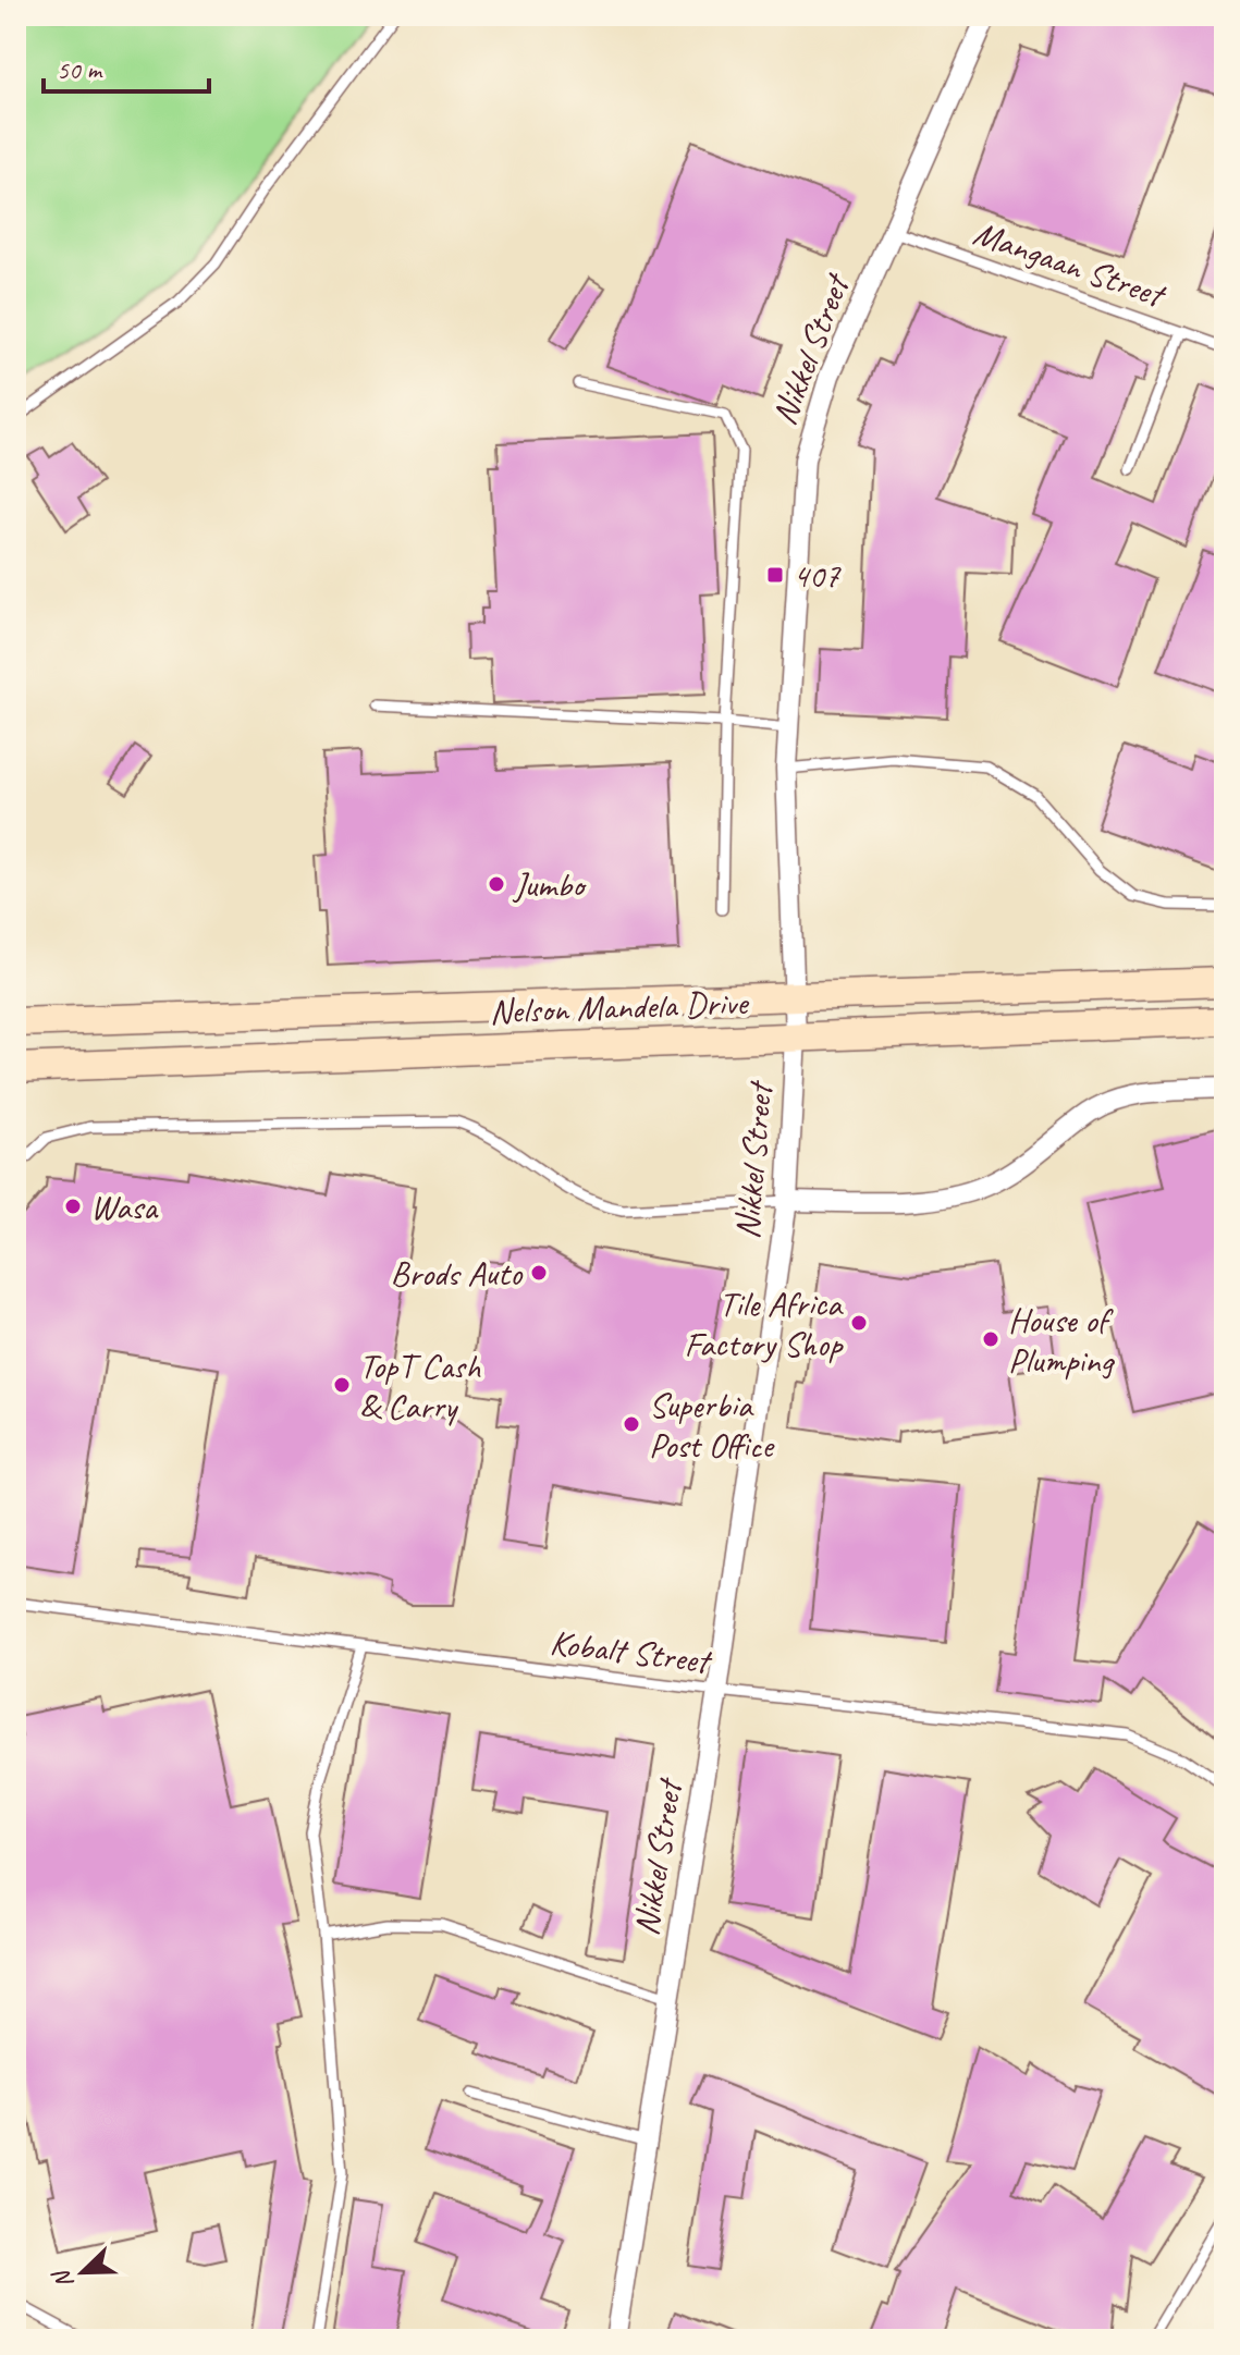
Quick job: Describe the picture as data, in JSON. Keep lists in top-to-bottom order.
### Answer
{
  "streets": {
    "main road": ["Nelson Mandela Drive"],
    "street": ["Nikkel Street"],
    "lane": ["Mangaan Street", "Kobalt Street"]
  },
  "crossings": [
    ["Mangaan Street", "Nikkel Street"],
    ["Nikkel Street", "Nelson Mandela Drive"],
    ["Nikkel Street", "Kobalt Street"]
  ],
  "places": {
    "transit": ["407"],
    "other": [
      "Jumbo",
      "Wasa",
      "Brods Auto",
      "Tile Africa Factory Shop",
      "House of Plumping",
      "TopT Cash & Carry",
      "Superbia Post Office"
    ]
  },
  "scale_bar": "50 m",
  "north": "bottom left"
}
